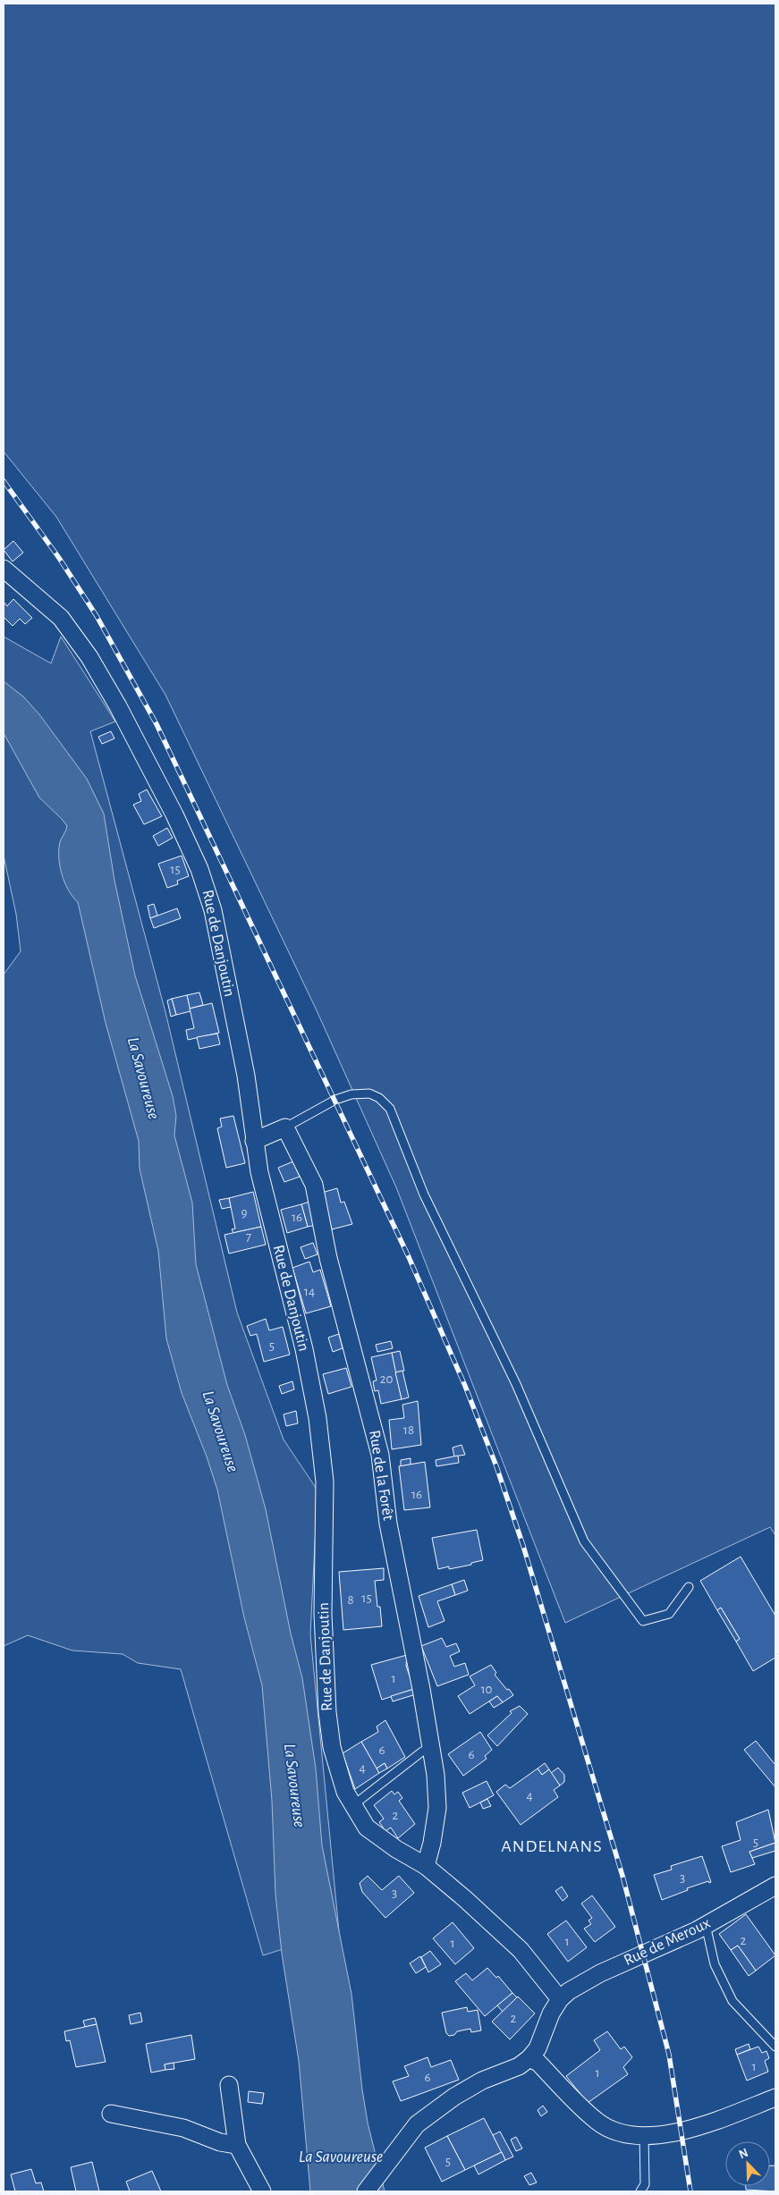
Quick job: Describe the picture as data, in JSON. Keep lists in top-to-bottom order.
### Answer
{
  "streets": {
    "street": ["Rue de Danjoutin", "Rue de la Forêt", "Rue de Meroux"]
  },
  "crossings": [
    ["Rue de Danjoutin", "Rue de la Forêt"],
    ["Rue de Danjoutin", "Rue de Meroux"]
  ],
  "districts": ["ANDELNANS"],
  "water": ["La Savoureuse"],
  "house_numbers": [
    "15",
    "9",
    "16",
    "7",
    "14",
    "5",
    "20",
    "18",
    "16",
    "15",
    "8",
    "1",
    "10",
    "6",
    "6",
    "4",
    "4",
    "2",
    "5",
    "3",
    "3",
    "2",
    "1",
    "1",
    "2",
    "1",
    "1",
    "6",
    "5"
  ],
  "north": "top left"
}
